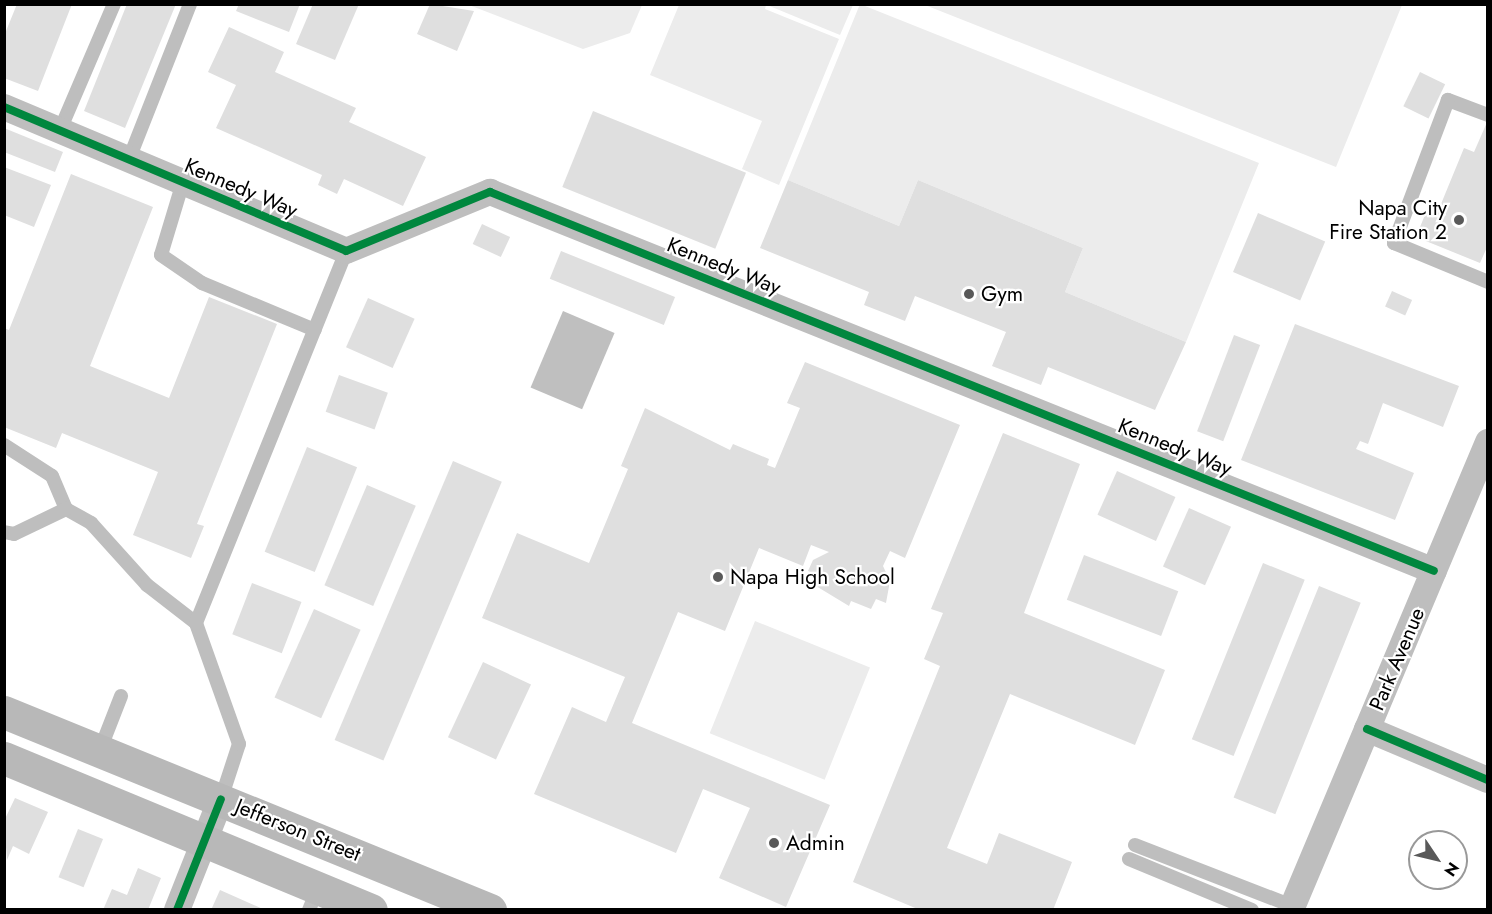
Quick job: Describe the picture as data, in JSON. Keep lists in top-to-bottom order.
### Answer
{
  "streets": {
    "main road": ["Jefferson Street"],
    "street": ["Kennedy Way", "Park Avenue"]
  },
  "crossings": [
    ["Kennedy Way", "Park Avenue"]
  ],
  "places": [
    "Napa City Fire Station 2",
    "Gym",
    "Napa High School",
    "Admin"
  ],
  "north": "bottom right"
}
